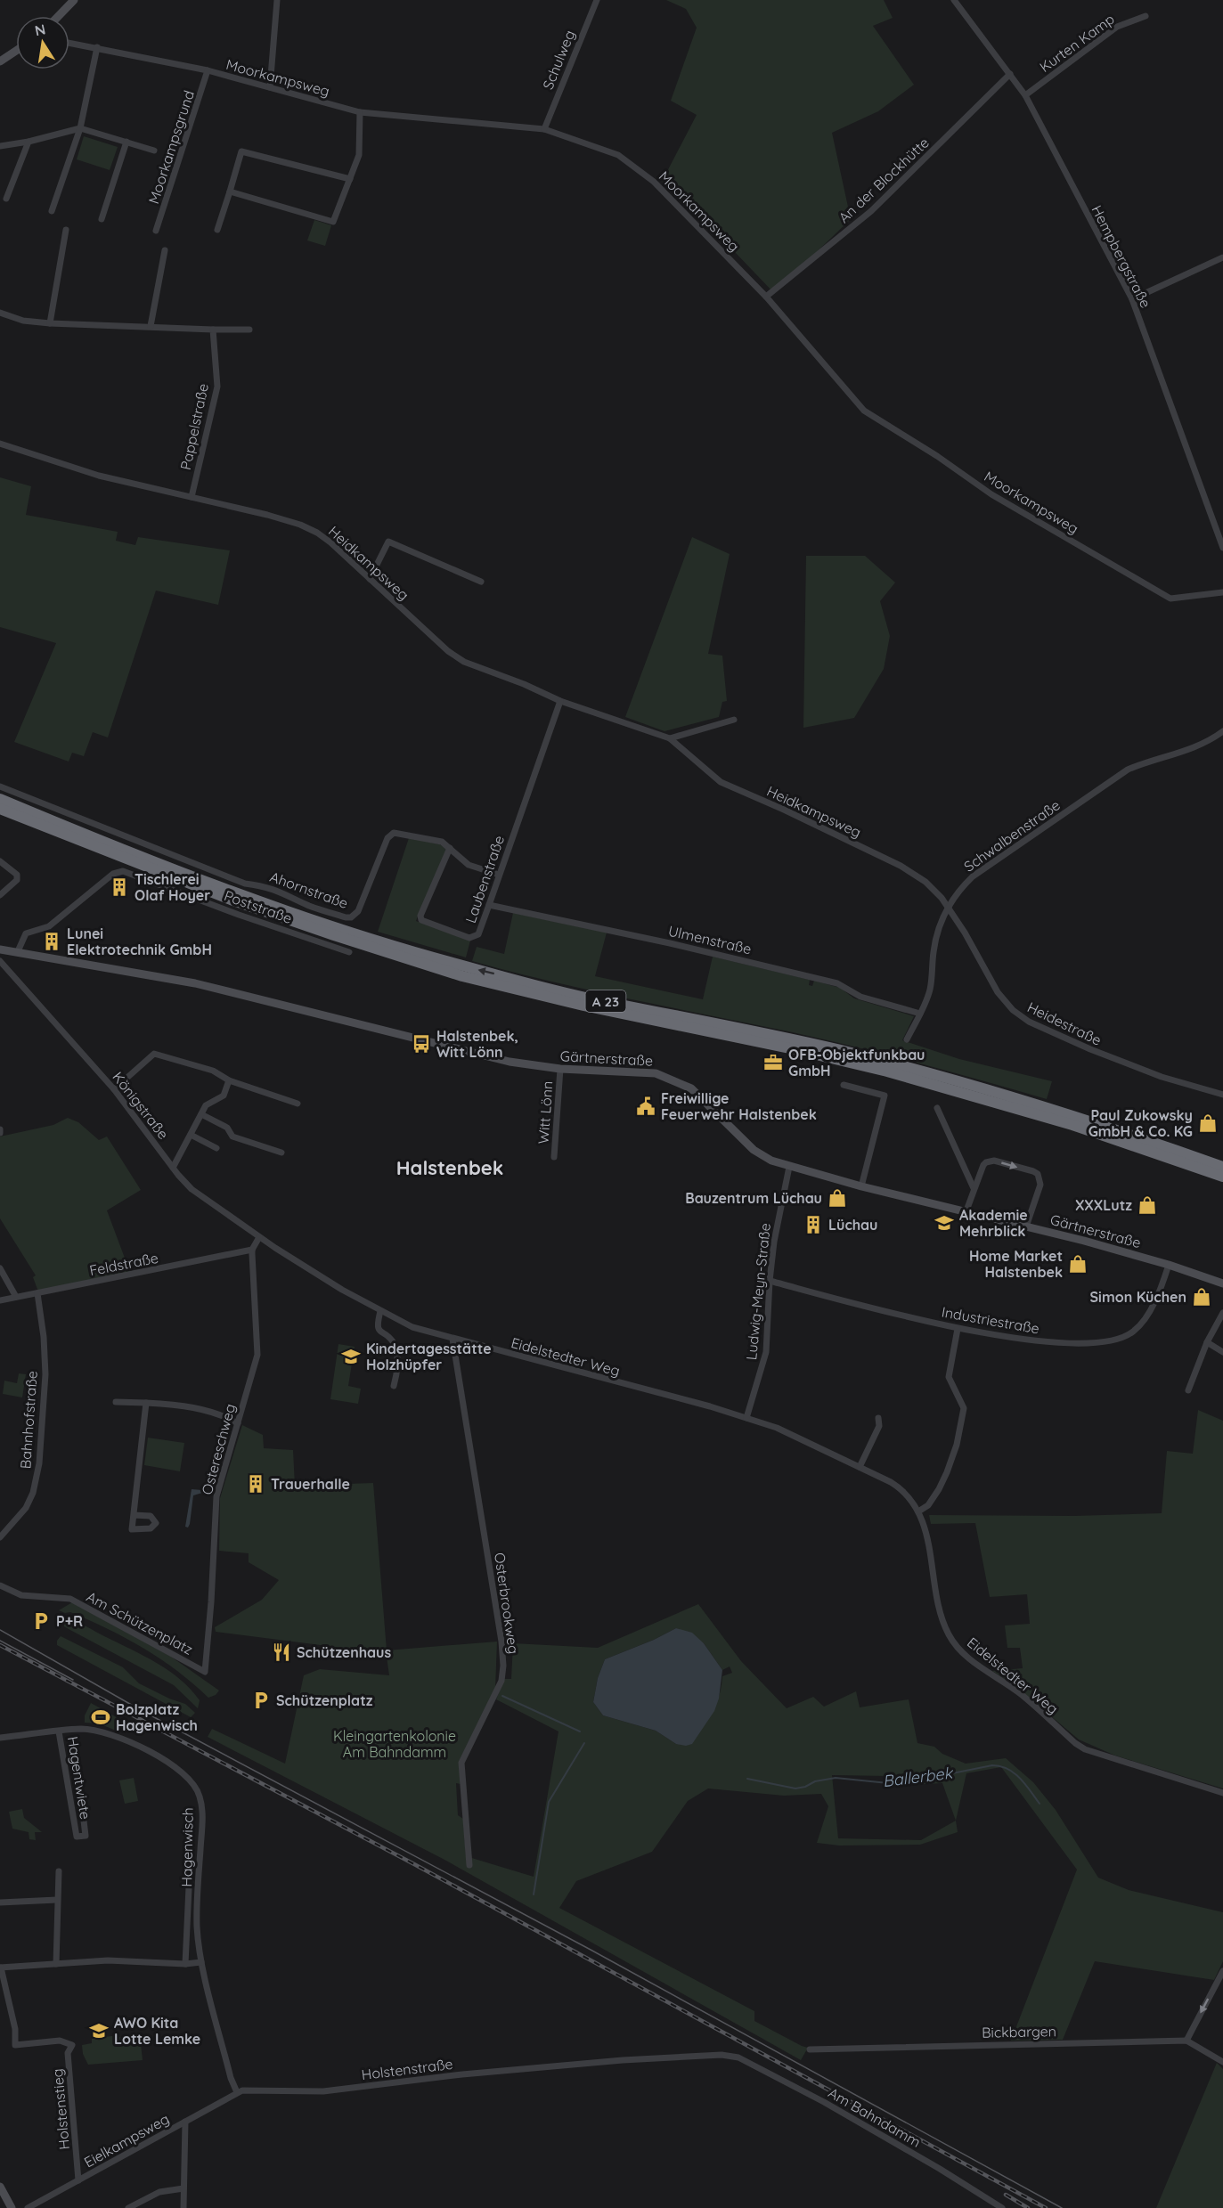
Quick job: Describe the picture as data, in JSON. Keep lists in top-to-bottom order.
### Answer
{
  "streets": {
    "highway": ["A 23"],
    "street": [
      "Kurten Kamp",
      "Schulweg",
      "Moorkampsweg",
      "Moorkampsgrund",
      "An der Blockhütte",
      "Hempbergstraße",
      "Pappelstraße",
      "Heidkampsweg",
      "Schwalbenstraße",
      "Laubenstraße",
      "Ahornstraße",
      "Poststraße",
      "Ulmenstraße",
      "Heidestraße",
      "Gärtnerstraße",
      "Königstraße",
      "Witt Lönn",
      "Feldstraße",
      "Ludwig-Meyn-Straße",
      "Industriestraße",
      "Eidelstedter Weg",
      "Bahnhofstraße",
      "Ostereschweg",
      "Osterbrookweg",
      "Am Schützenplatz",
      "Hagentwiete",
      "Hagenwisch",
      "Bickbargen",
      "Holstenstraße",
      "Holstenstieg",
      "Am Bahndamm",
      "Eielkampsweg"
    ]
  },
  "crossings": [
    ["Kurten Kamp", "Hempbergstraße"],
    ["Schulweg", "Moorkampsweg"],
    ["Moorkampsweg", "Moorkampsgrund"],
    ["Moorkampsweg", "An der Blockhütte"],
    ["An der Blockhütte", "Hempbergstraße"],
    ["Pappelstraße", "Heidkampsweg"],
    ["Heidkampsweg", "Schwalbenstraße"],
    ["Heidkampsweg", "Laubenstraße"],
    ["Heidkampsweg", "Heidestraße"],
    ["Schwalbenstraße", "Ulmenstraße"],
    ["Schwalbenstraße", "Heidestraße"],
    ["Laubenstraße", "Ahornstraße"],
    ["Laubenstraße", "Ulmenstraße"],
    ["Poststraße", "Gärtnerstraße"],
    ["Gärtnerstraße", "Witt Lönn"],
    ["Gärtnerstraße", "Ludwig-Meyn-Straße"],
    ["Gärtnerstraße", "Industriestraße"],
    ["Königstraße", "Eidelstedter Weg"],
    ["Feldstraße", "Bahnhofstraße"],
    ["Feldstraße", "Ostereschweg"],
    ["Ludwig-Meyn-Straße", "Industriestraße"],
    ["Ludwig-Meyn-Straße", "Eidelstedter Weg"],
    ["Eidelstedter Weg", "Osterbrookweg"],
    ["Ostereschweg", "Am Schützenplatz"],
    ["Hagentwiete", "Hagenwisch"],
    ["Holstenstraße", "Am Bahndamm"],
    ["Holstenstraße", "Eielkampsweg"],
    ["Holstenstieg", "Eielkampsweg"]
  ],
  "districts": ["Halstenbek"],
  "water": ["Ballerbek"],
  "parks": ["Kleingartenkolonie Am Bahndamm"],
  "places": {
    "building": [
      "Tischlerei Olaf Hoyer",
      "Lunei Elektrotechnik GmbH",
      "Lüchau",
      "Trauerhalle"
    ],
    "bus stop": ["Halstenbek, Witt Lönn"],
    "office": ["OFB-Objektfunkbau GmbH"],
    "public building": ["Freiwillige Feuerwehr Halstenbek"],
    "shop": [
      "Paul Zukowsky GmbH & Co. KG",
      "Bauzentrum Lüchau",
      "XXXLutz",
      "Home Market Halstenbek",
      "Simon Küchen"
    ],
    "school or university": ["Akademie Mehrblick", "Kindertagesstätte Holzhüpfer", "AWO Kita Lotte Lemke"],
    "parking": ["P+R", "Schützenplatz"],
    "restaurant": ["Schützenhaus"],
    "sports": ["Bolzplatz Hagenwisch"]
  },
  "north": "top"
}
